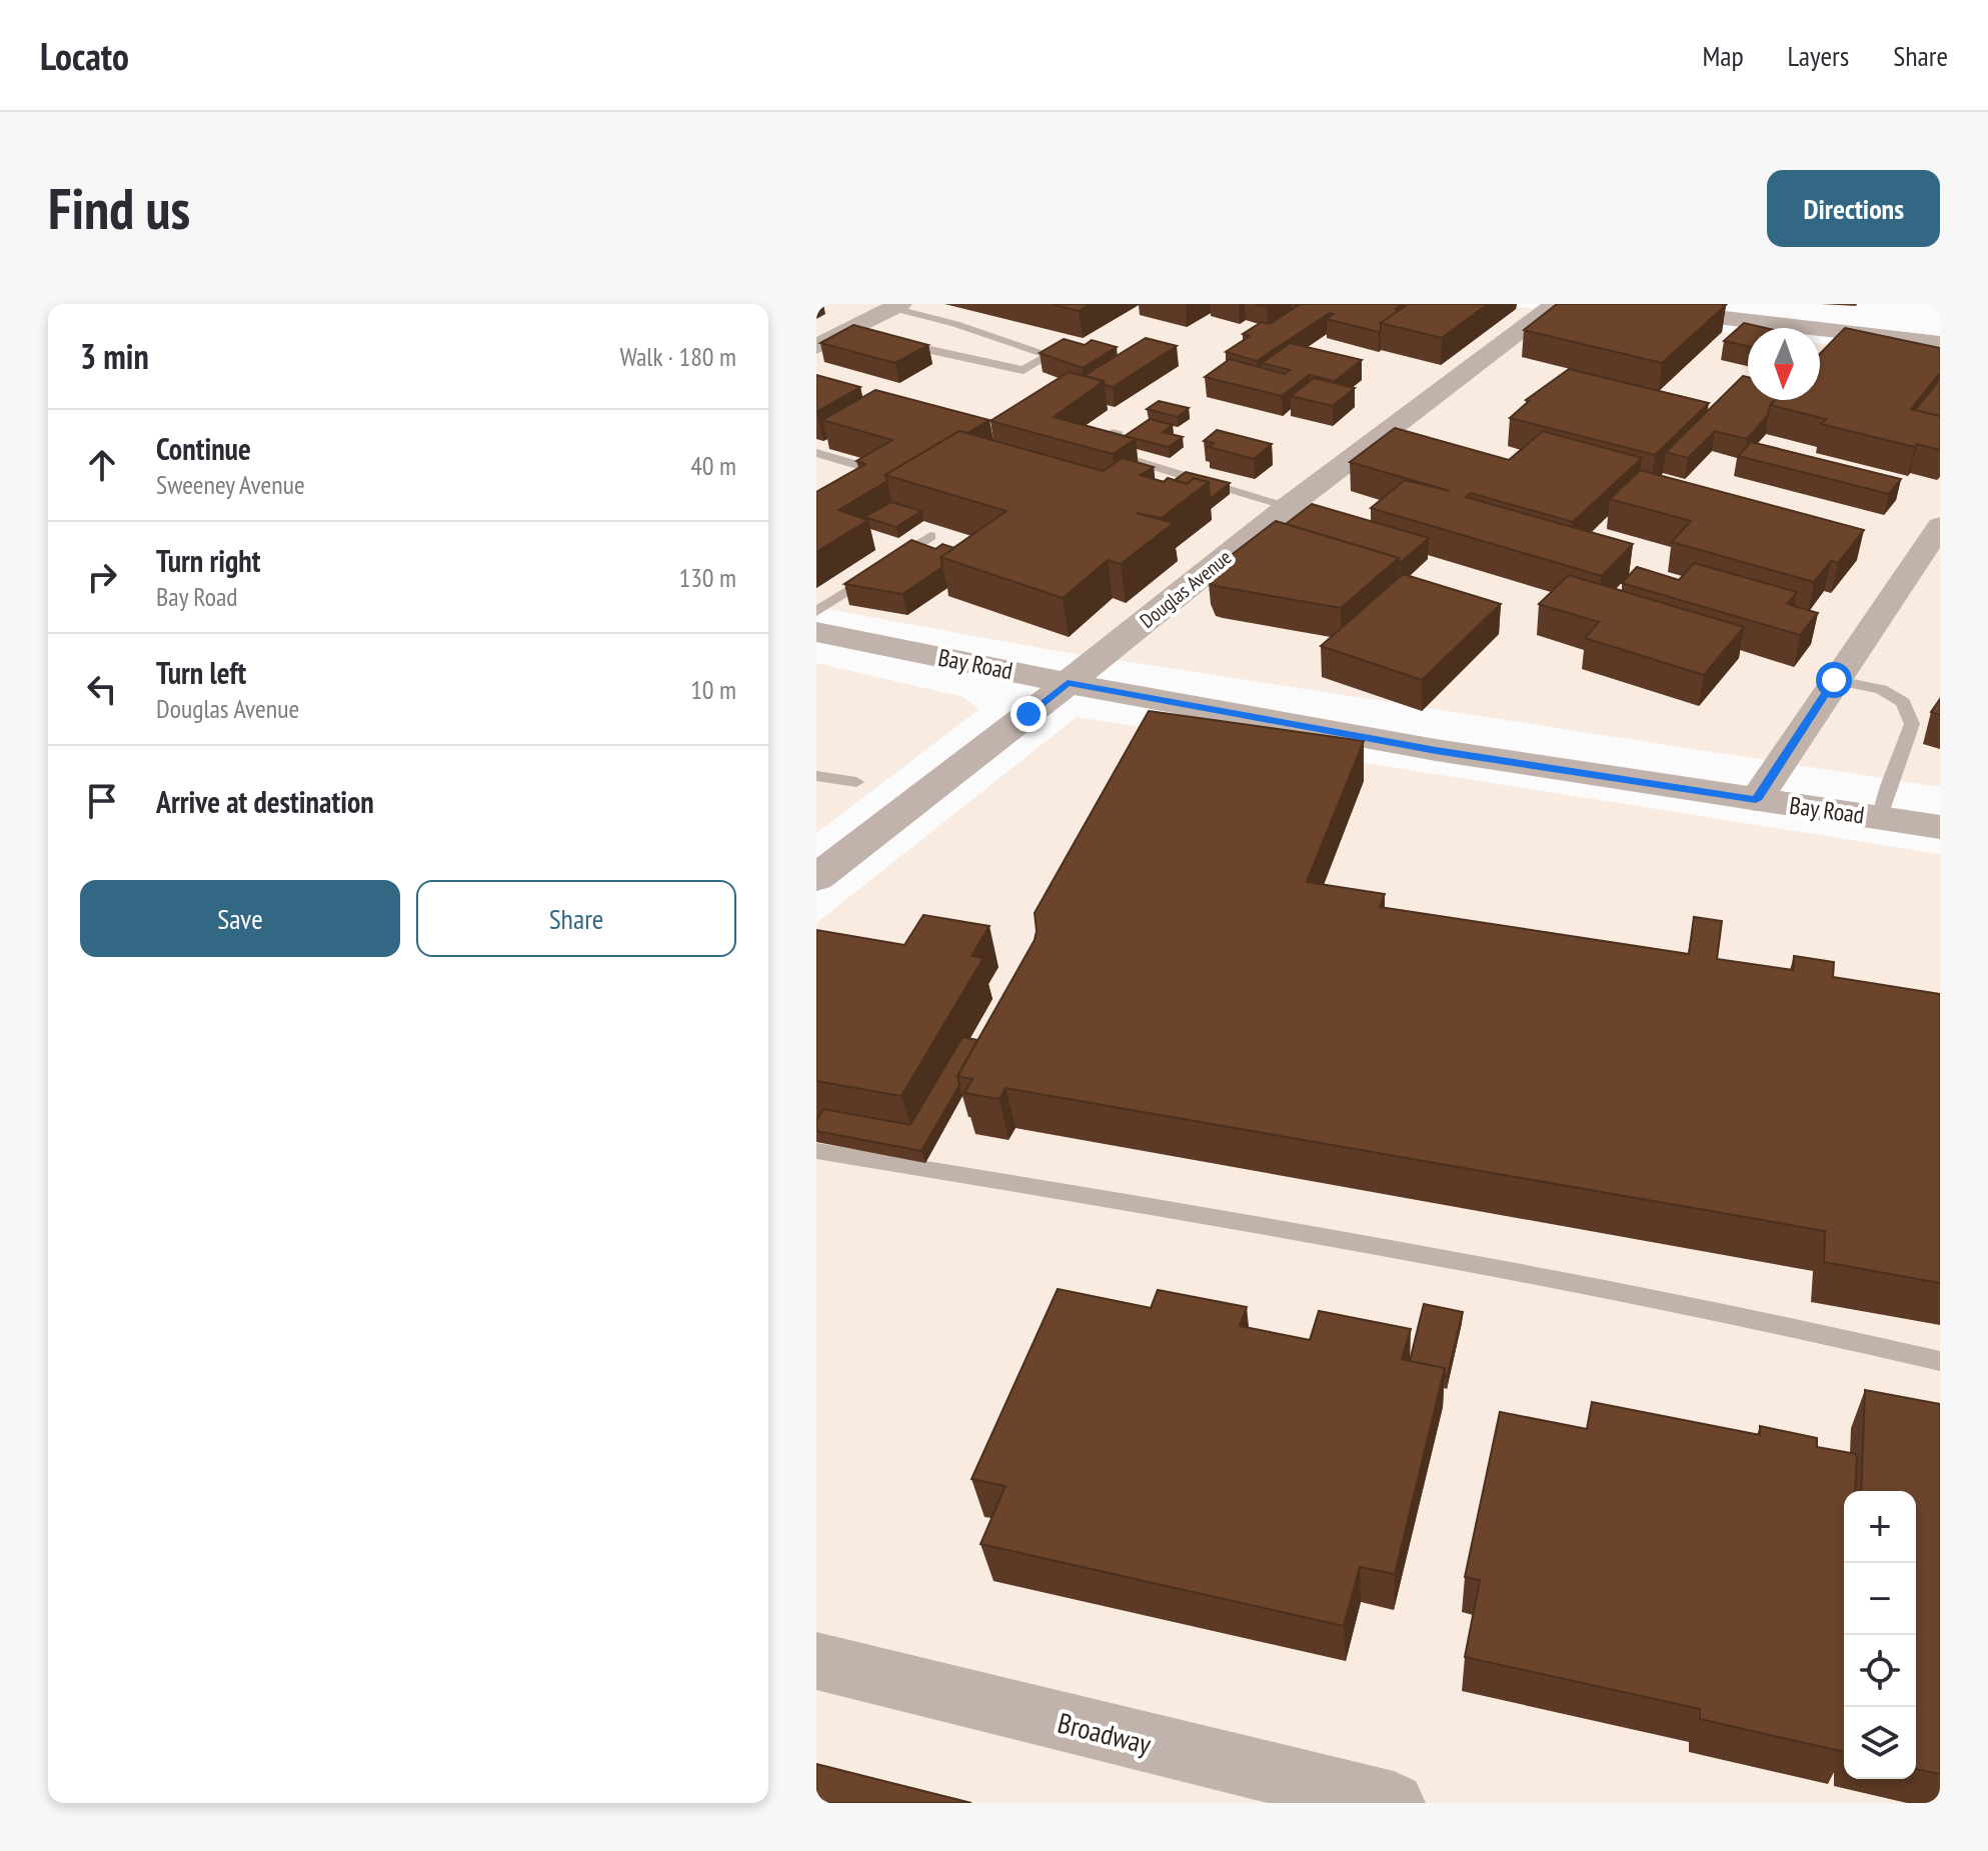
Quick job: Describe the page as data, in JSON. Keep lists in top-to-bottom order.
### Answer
{
  "streets": {
    "street": ["Douglas Avenue", "Bay Road", "Broadway"]
  },
  "crossings": [
    ["Douglas Avenue", "Bay Road"]
  ],
  "north": "bottom",
  "page": {
    "header": "Locato",
    "nav": ["Map", "Layers", "Share"],
    "buttons": [
      "Directions",
      ["Save", "Share"]
    ],
    "title": "Find us",
    "heading": ["3 min", "Walk · 180 m"],
    "list": [
      ["Continue", "Sweeney Avenue", "40 m"],
      ["Turn right", "Bay Road", "130 m"],
      ["Turn left", "Douglas Avenue", "10 m"],
      "Arrive at destination"
    ],
    "map_buttons": ["+", "−"]
  }
}
